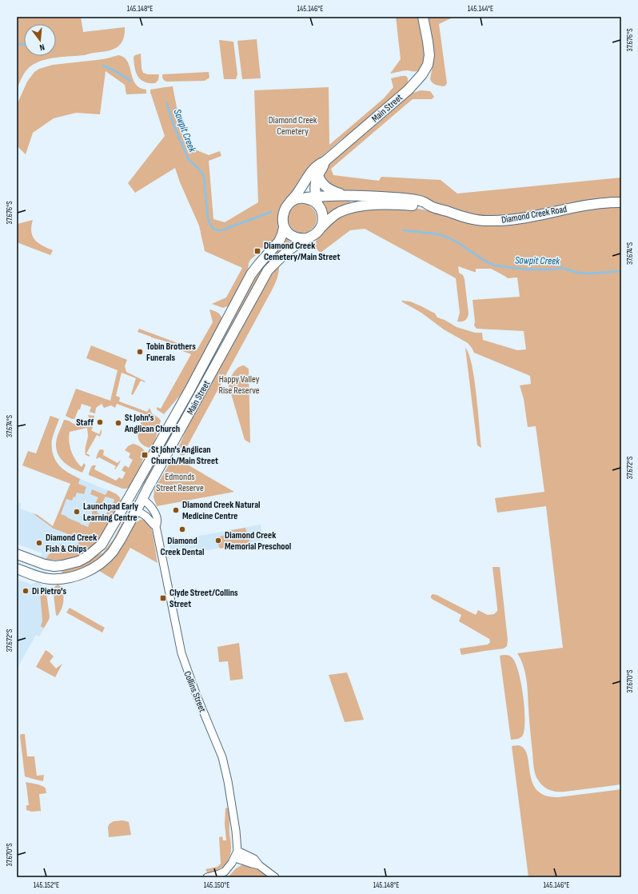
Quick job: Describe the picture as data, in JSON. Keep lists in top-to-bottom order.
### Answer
{
  "streets": {
    "main road": ["Main Street", "Diamond Creek Road"],
    "street": ["Collins Street"]
  },
  "crossings": [
    ["Main Street", "Diamond Creek Road"],
    ["Main Street", "Collins Street"]
  ],
  "water": ["Sawpit Creek"],
  "parks": ["Diamond Creek Cemetery", "Happy Valley Rise Reserve", "Edmonds Street Reserve"],
  "places": {
    "transit": ["Diamond Creek Cemetery/Main Street", "St John's Anglican Church/Main Street", "Clyde Street/Collins Street"],
    "other": [
      "Tobin Brothers Funerals",
      "Staff",
      "St John's Anglican Church",
      "Diamond Creek Natural Medicine Centre",
      "Launchpad Early Learning Centre",
      "Diamond Creek Dental",
      "Diamond Creek Memorial Preschool",
      "Diamond Creek Fish & Chips",
      "Di Pietro's"
    ]
  },
  "north": "bottom",
  "coordinates": [
    "145.148°E",
    "145.146°E",
    "145.144°E",
    "37.676°S",
    "37.674°S",
    "37.672°S",
    "37.670°S",
    "145.152°E",
    "145.150°E"
  ]
}
